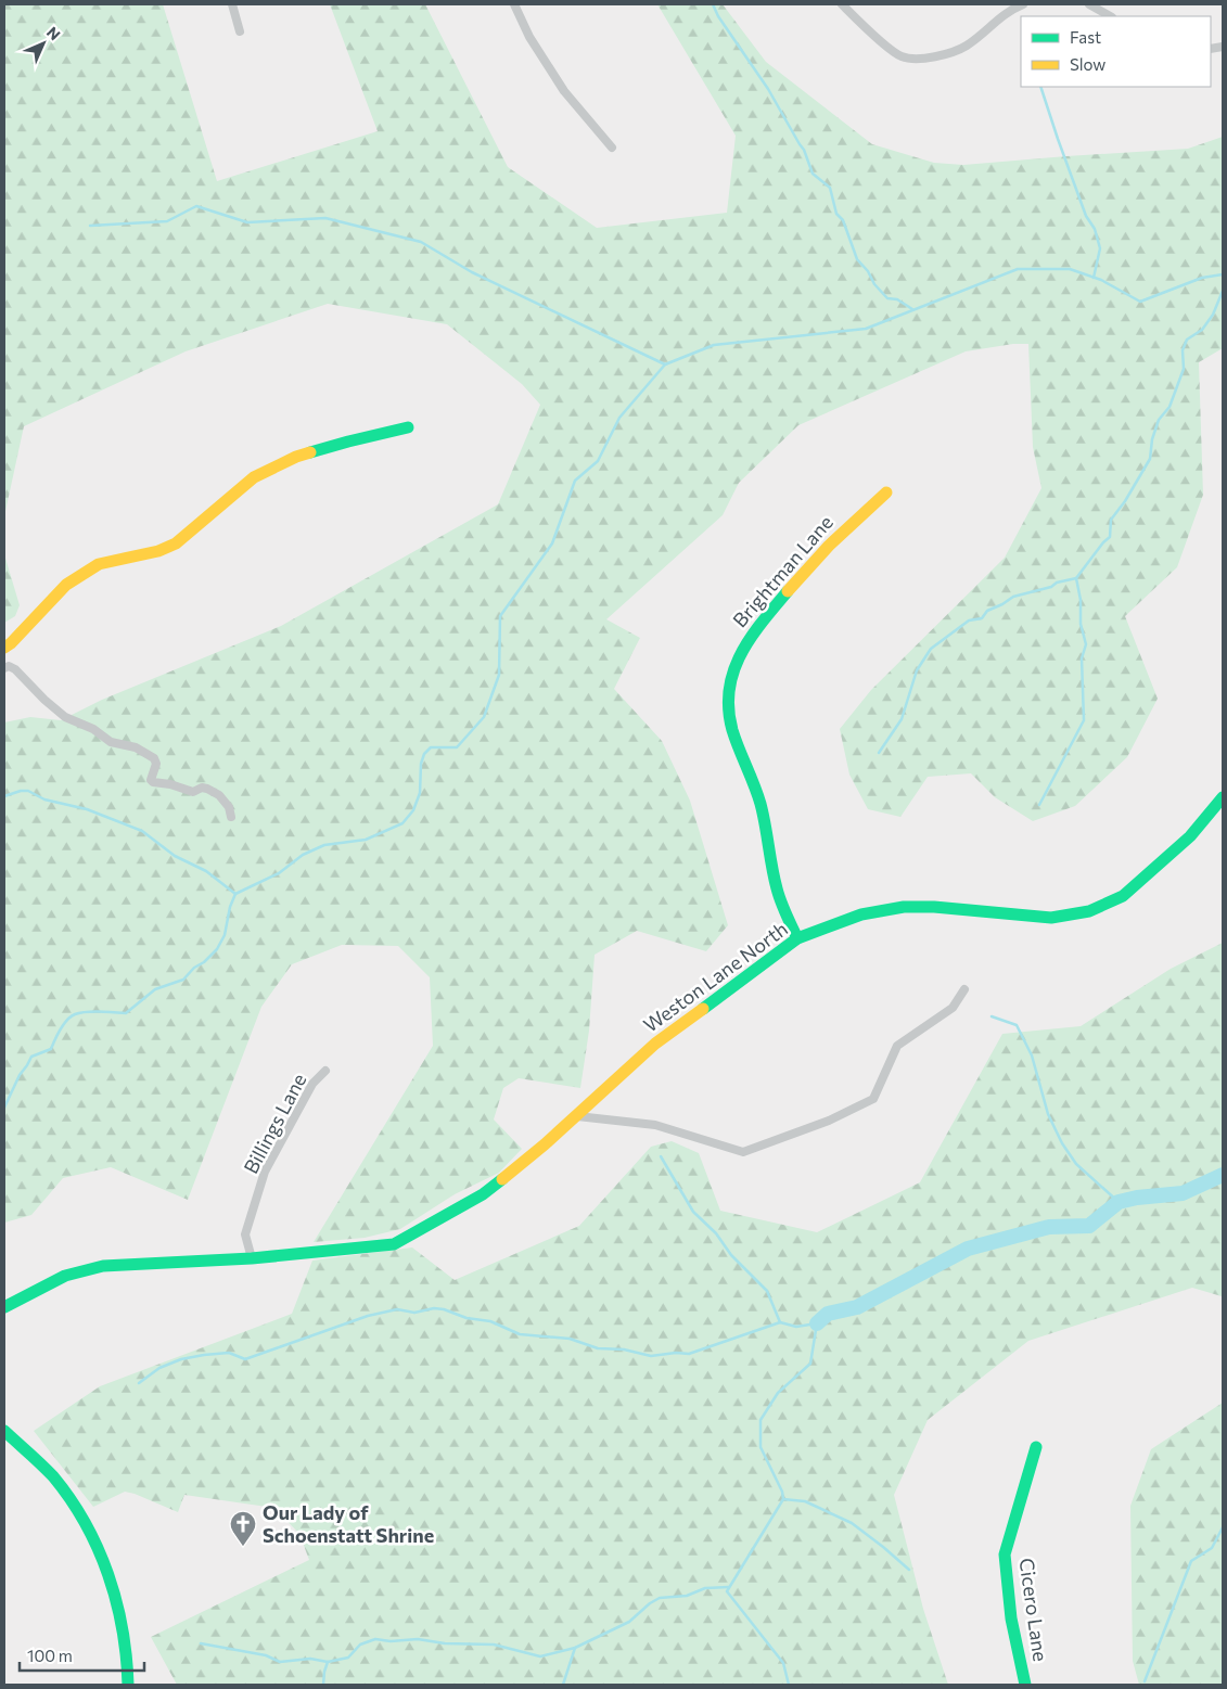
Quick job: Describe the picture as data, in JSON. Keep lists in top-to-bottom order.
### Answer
{
  "streets": {
    "street": [
      "Brightman Lane",
      "Weston Lane North",
      "Billings Lane",
      "Cicero Lane"
    ]
  },
  "crossings": [
    ["Brightman Lane", "Weston Lane North"],
    ["Weston Lane North", "Billings Lane"]
  ],
  "places": {
    "church": ["Our Lady of Schoenstatt Shrine"]
  },
  "legend": ["Fast", "Slow"],
  "scale_bar": "100 m",
  "north": "top right"
}
